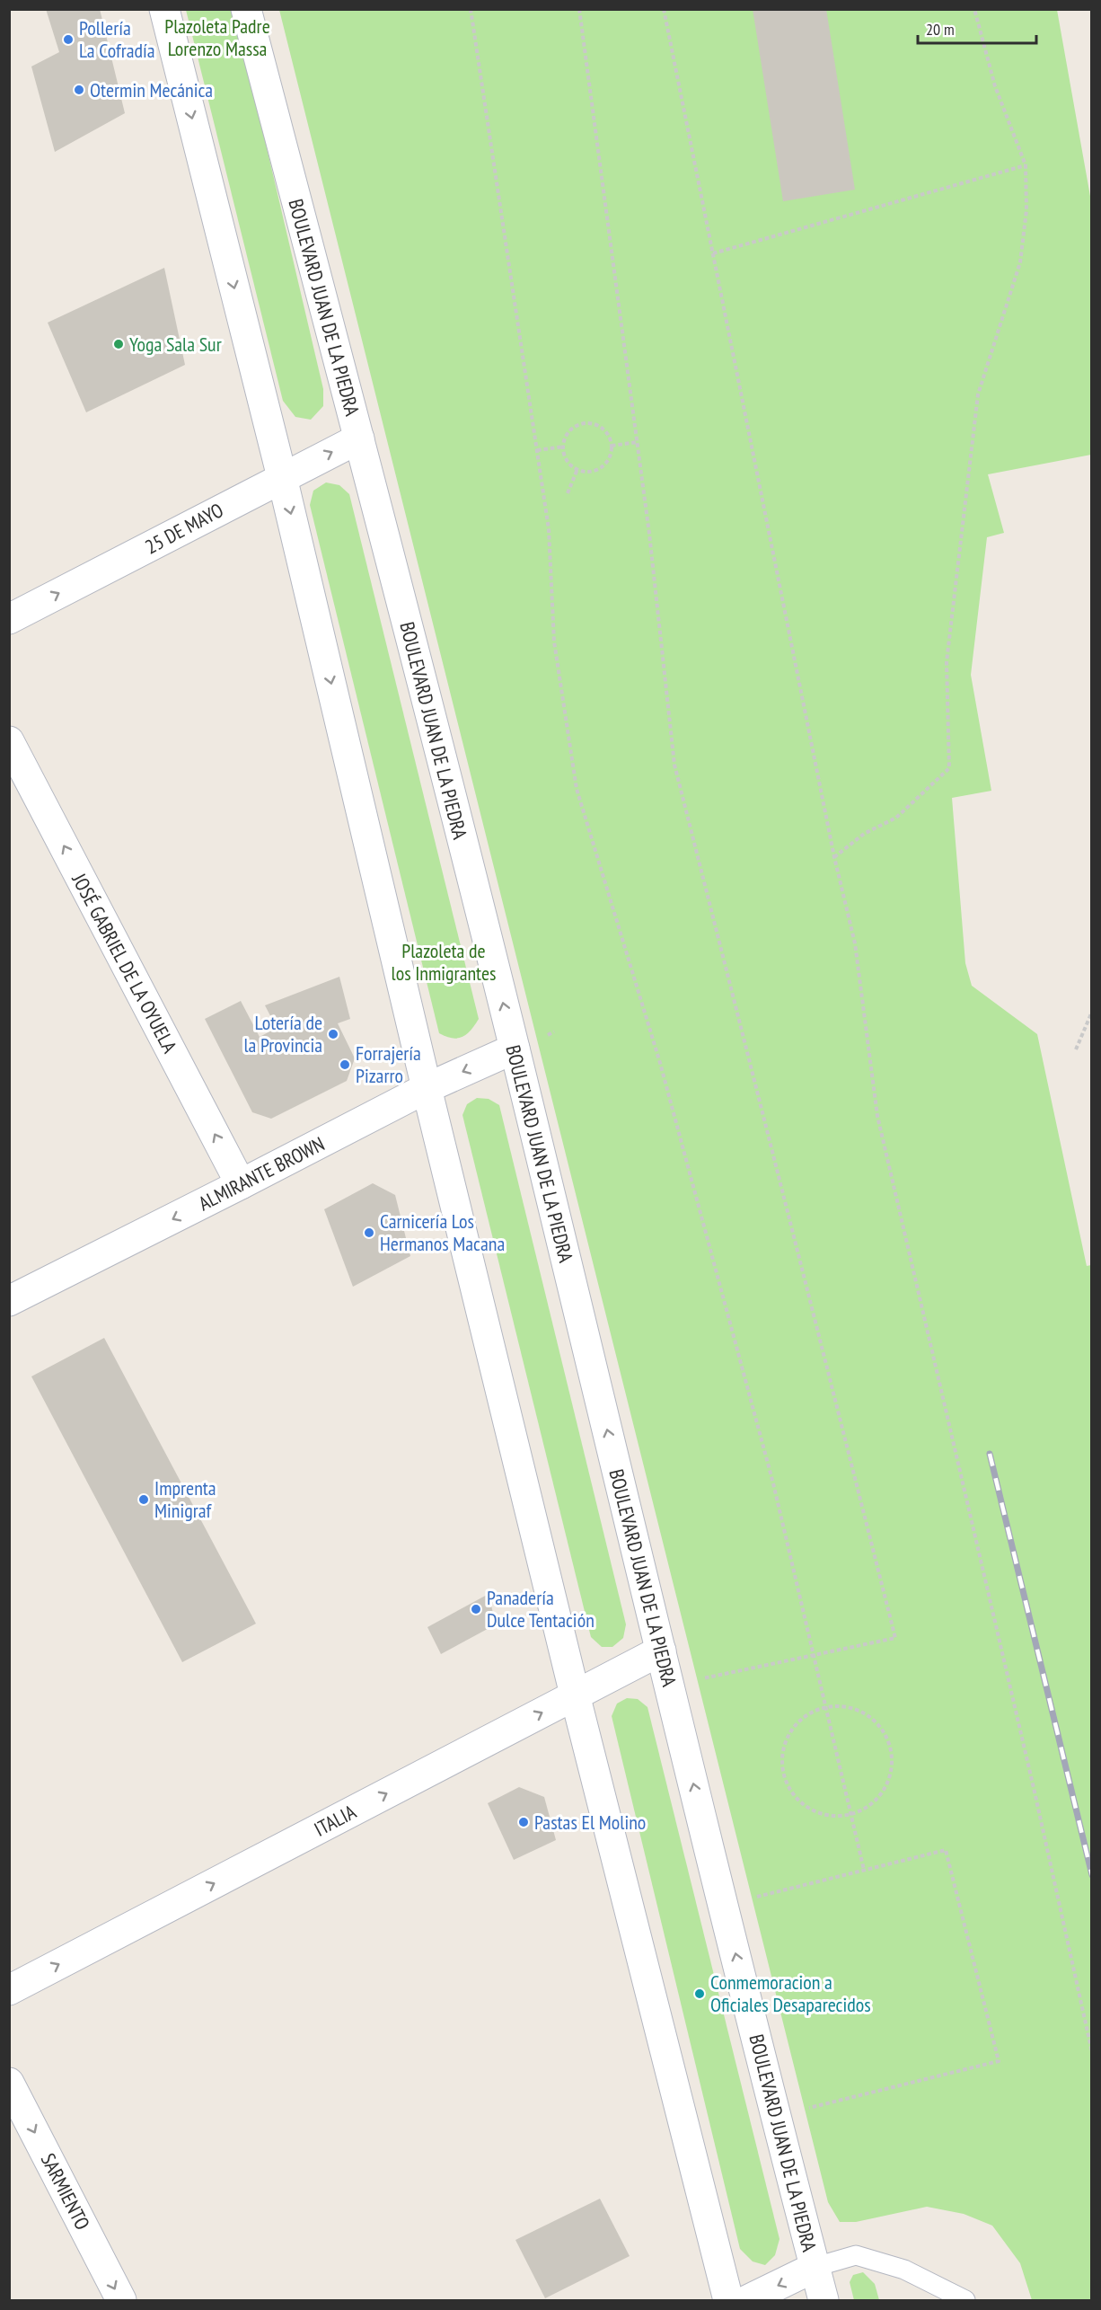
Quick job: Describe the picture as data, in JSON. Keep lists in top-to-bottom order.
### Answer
{
  "streets": {
    "main road": [
      "BOULEVARD JUAN DE LA PIEDRA",
      "25 DE MAYO",
      "JOSÉ GABRIEL DE LA OYUELA",
      "ALMIRANTE BROWN",
      "ITALIA",
      "SARMIENTO"
    ]
  },
  "crossings": [
    ["BOULEVARD JUAN DE LA PIEDRA", "25 DE MAYO"],
    ["BOULEVARD JUAN DE LA PIEDRA", "ALMIRANTE BROWN"],
    ["BOULEVARD JUAN DE LA PIEDRA", "ITALIA"],
    ["JOSÉ GABRIEL DE LA OYUELA", "ALMIRANTE BROWN"]
  ],
  "one_way": [
    "25 DE MAYO",
    "ALMIRANTE BROWN",
    "ITALIA",
    "SARMIENTO"
  ],
  "parks": ["Plazoleta Padre Lorenzo Massa", "Plazoleta de los Inmigrantes"],
  "places": [
    "Pollería La Cofradía",
    "Otermin Mecánica",
    "Yoga Sala Sur",
    "Lotería de la Provincia",
    "Forrajería Pizarro",
    "Carnicería Los Hermanos Macana",
    "Imprenta Minigraf",
    "Panadería Dulce Tentación",
    "Pastas El Molino",
    "Conmemoracion a Oficiales Desaparecidos"
  ],
  "scale_bar": "20 m"
}
